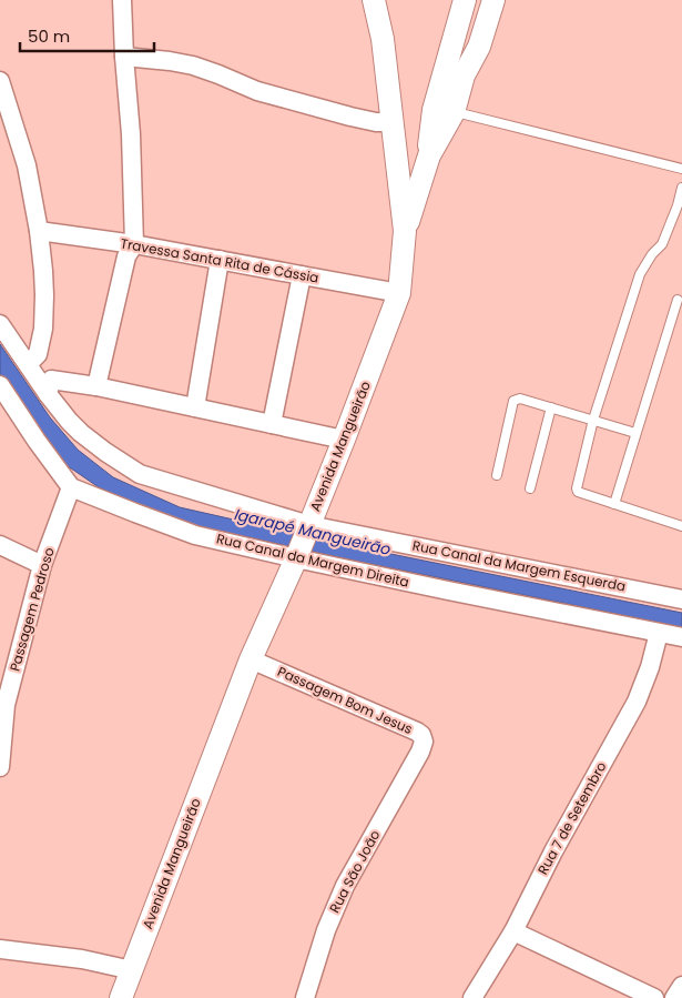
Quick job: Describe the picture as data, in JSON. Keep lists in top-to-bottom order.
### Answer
{
  "streets": {
    "street": [
      "Travessa Santa Rita de Cássia",
      "Avenida Mangueirão",
      "Rua Canal da Margem Direita",
      "Rua Canal da Margem Esquerda",
      "Passagem Pedroso",
      "Passagem Bom Jesus",
      "Rua 7 de Setembro",
      "Rua São João"
    ]
  },
  "crossings": [
    ["Travessa Santa Rita de Cássia", "Avenida Mangueirão"],
    ["Avenida Mangueirão", "Rua Canal da Margem Direita"],
    ["Avenida Mangueirão", "Rua Canal da Margem Esquerda"],
    ["Avenida Mangueirão", "Passagem Bom Jesus"],
    ["Rua Canal da Margem Direita", "Passagem Pedroso"],
    ["Rua Canal da Margem Direita", "Rua 7 de Setembro"],
    ["Passagem Bom Jesus", "Rua São João"]
  ],
  "water": ["Igarapé Mangueirão"],
  "scale_bar": "50 m"
}
